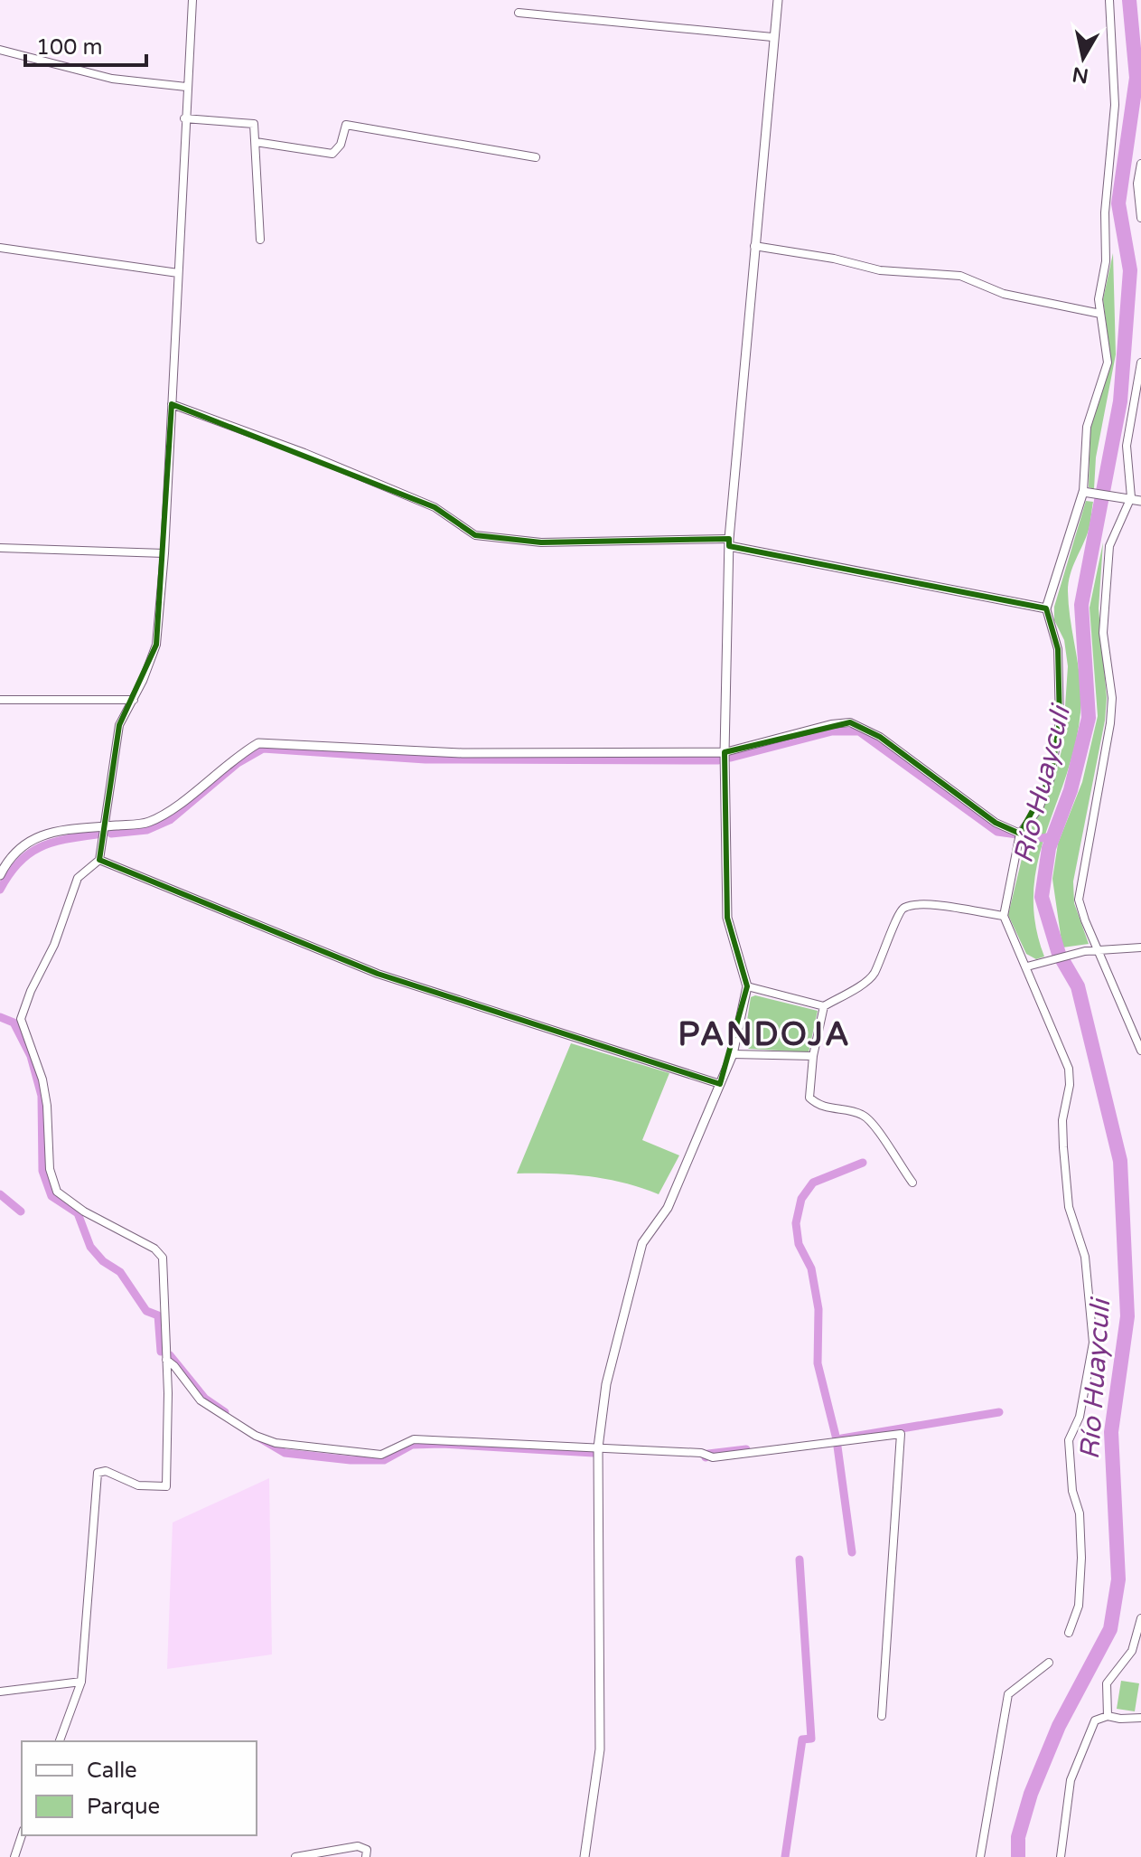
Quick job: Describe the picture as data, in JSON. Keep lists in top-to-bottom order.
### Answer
{
  "districts": ["PANDOJA"],
  "water": ["Río Huayculi"],
  "legend": ["Calle", "Parque"],
  "scale_bar": "100 m",
  "north": "bottom"
}
